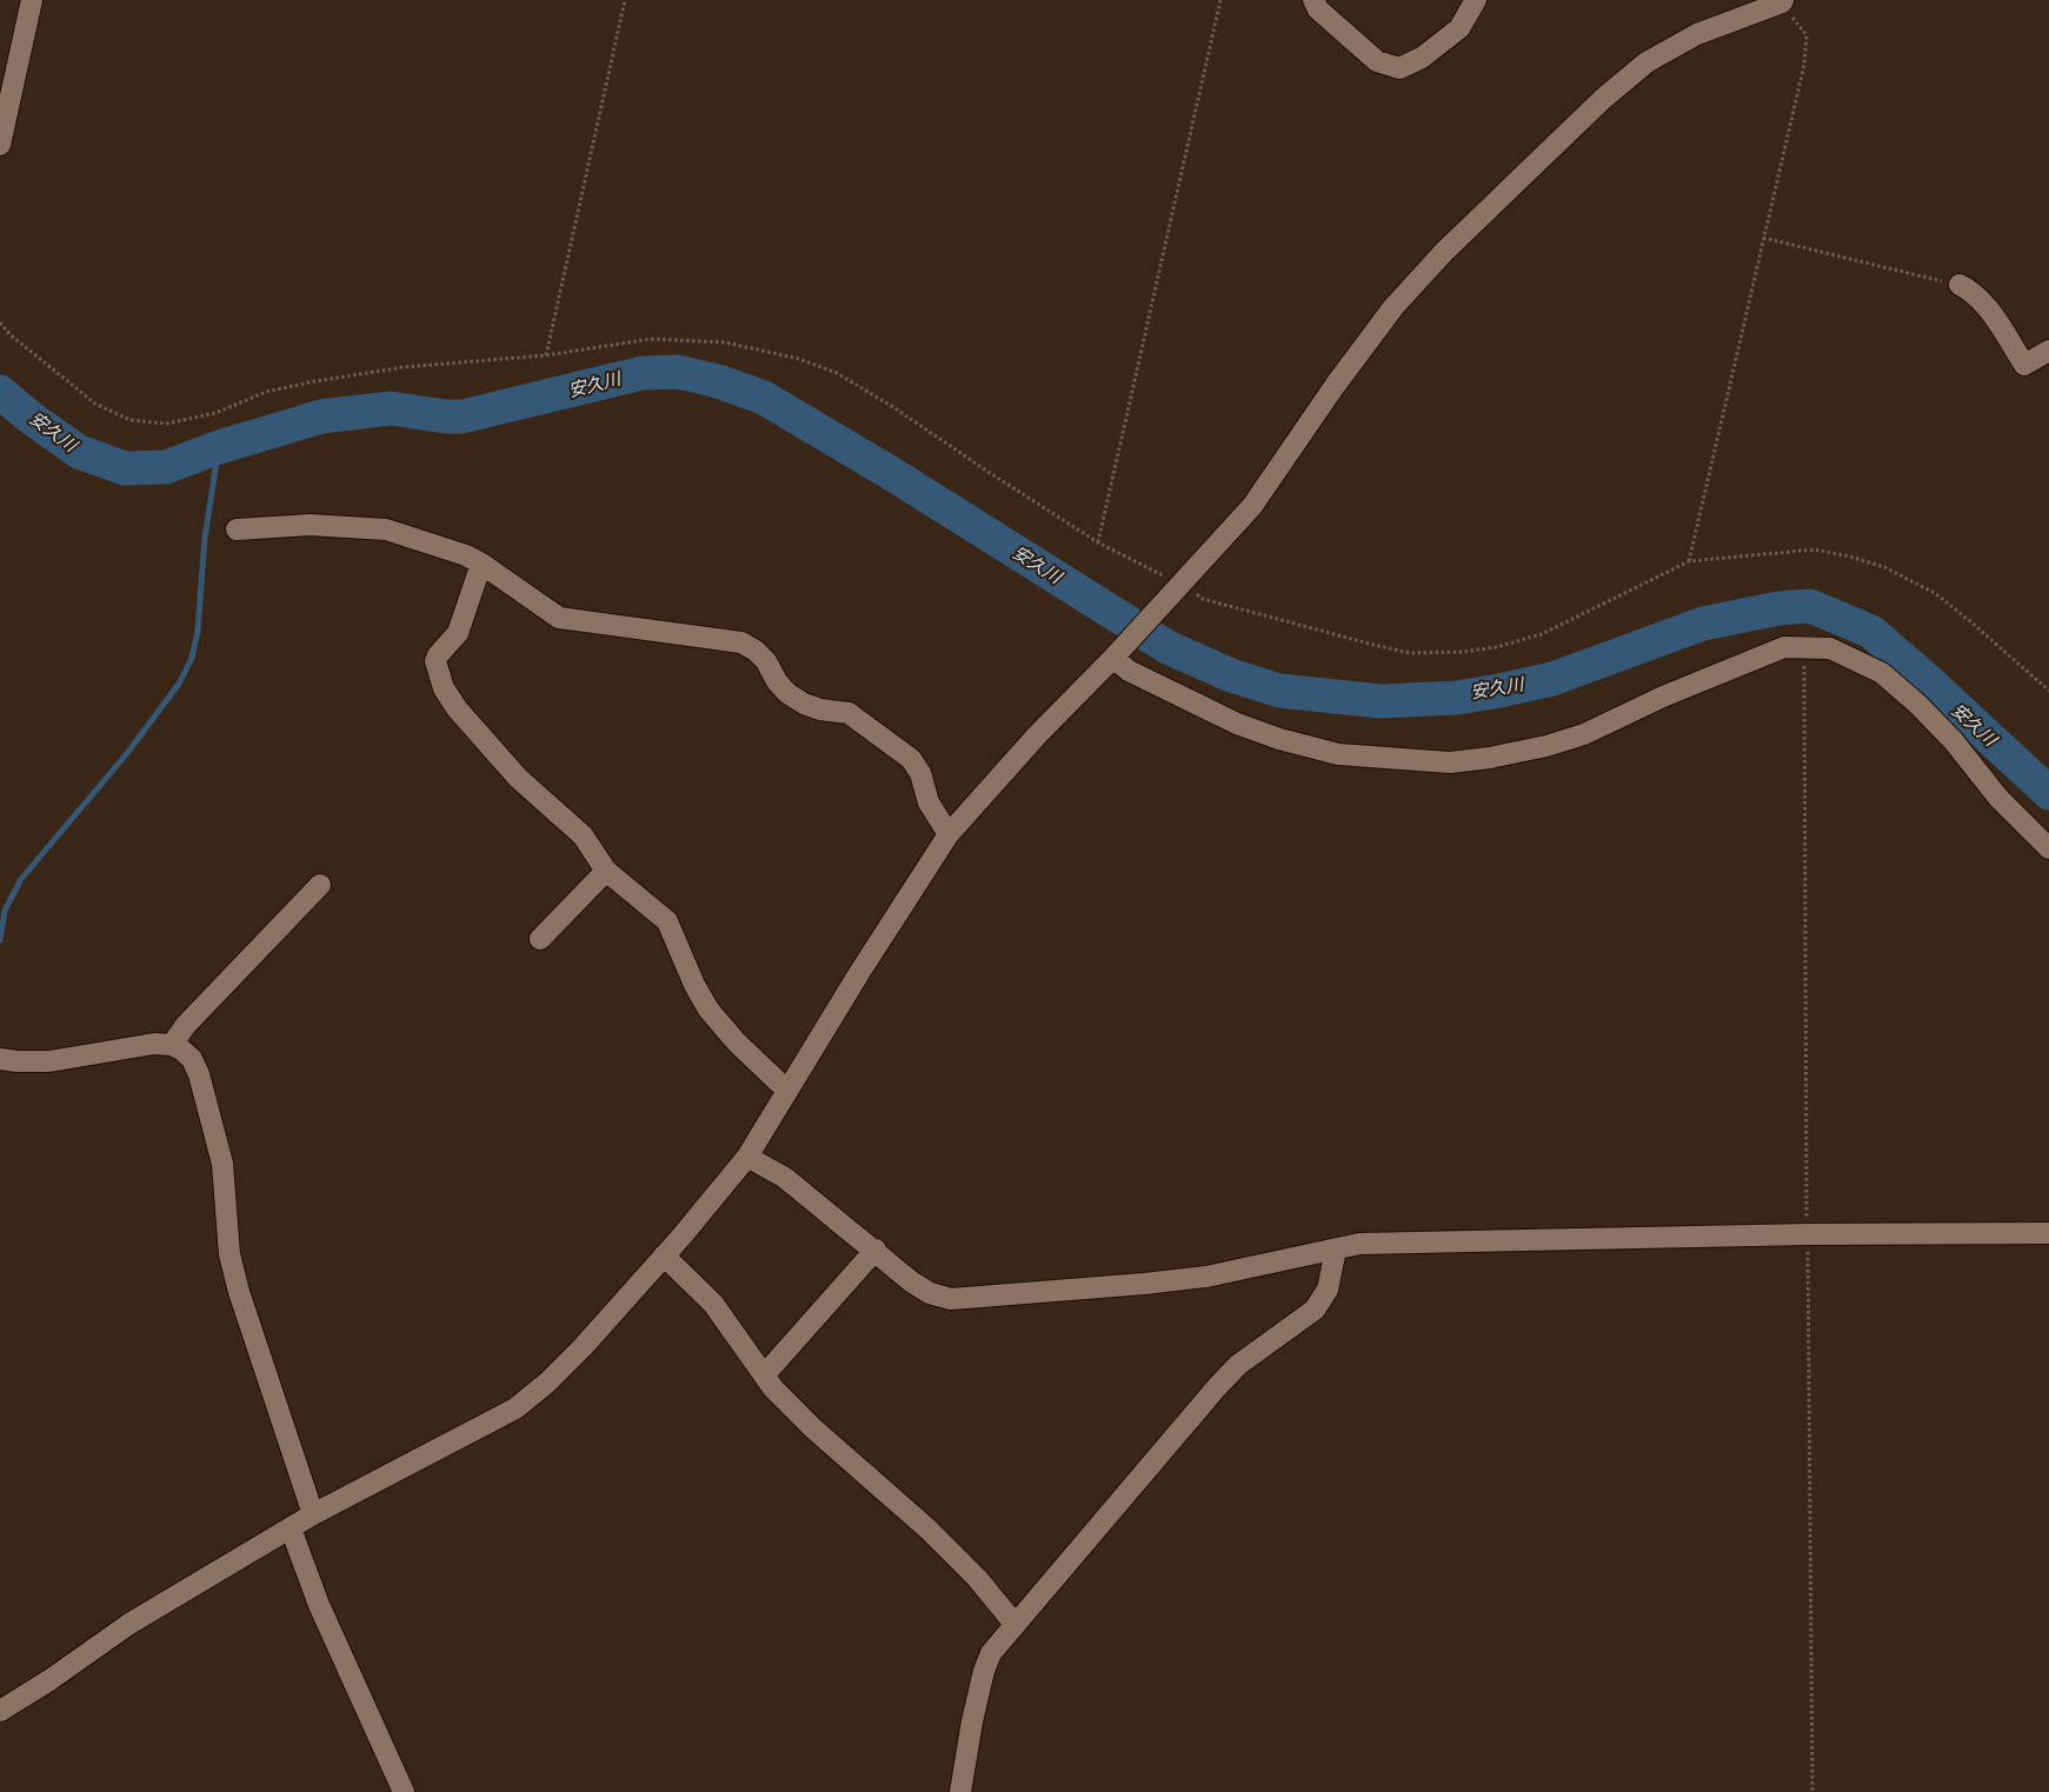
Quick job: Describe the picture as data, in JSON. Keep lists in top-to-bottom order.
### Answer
{
  "water": ["安久川"]
}
